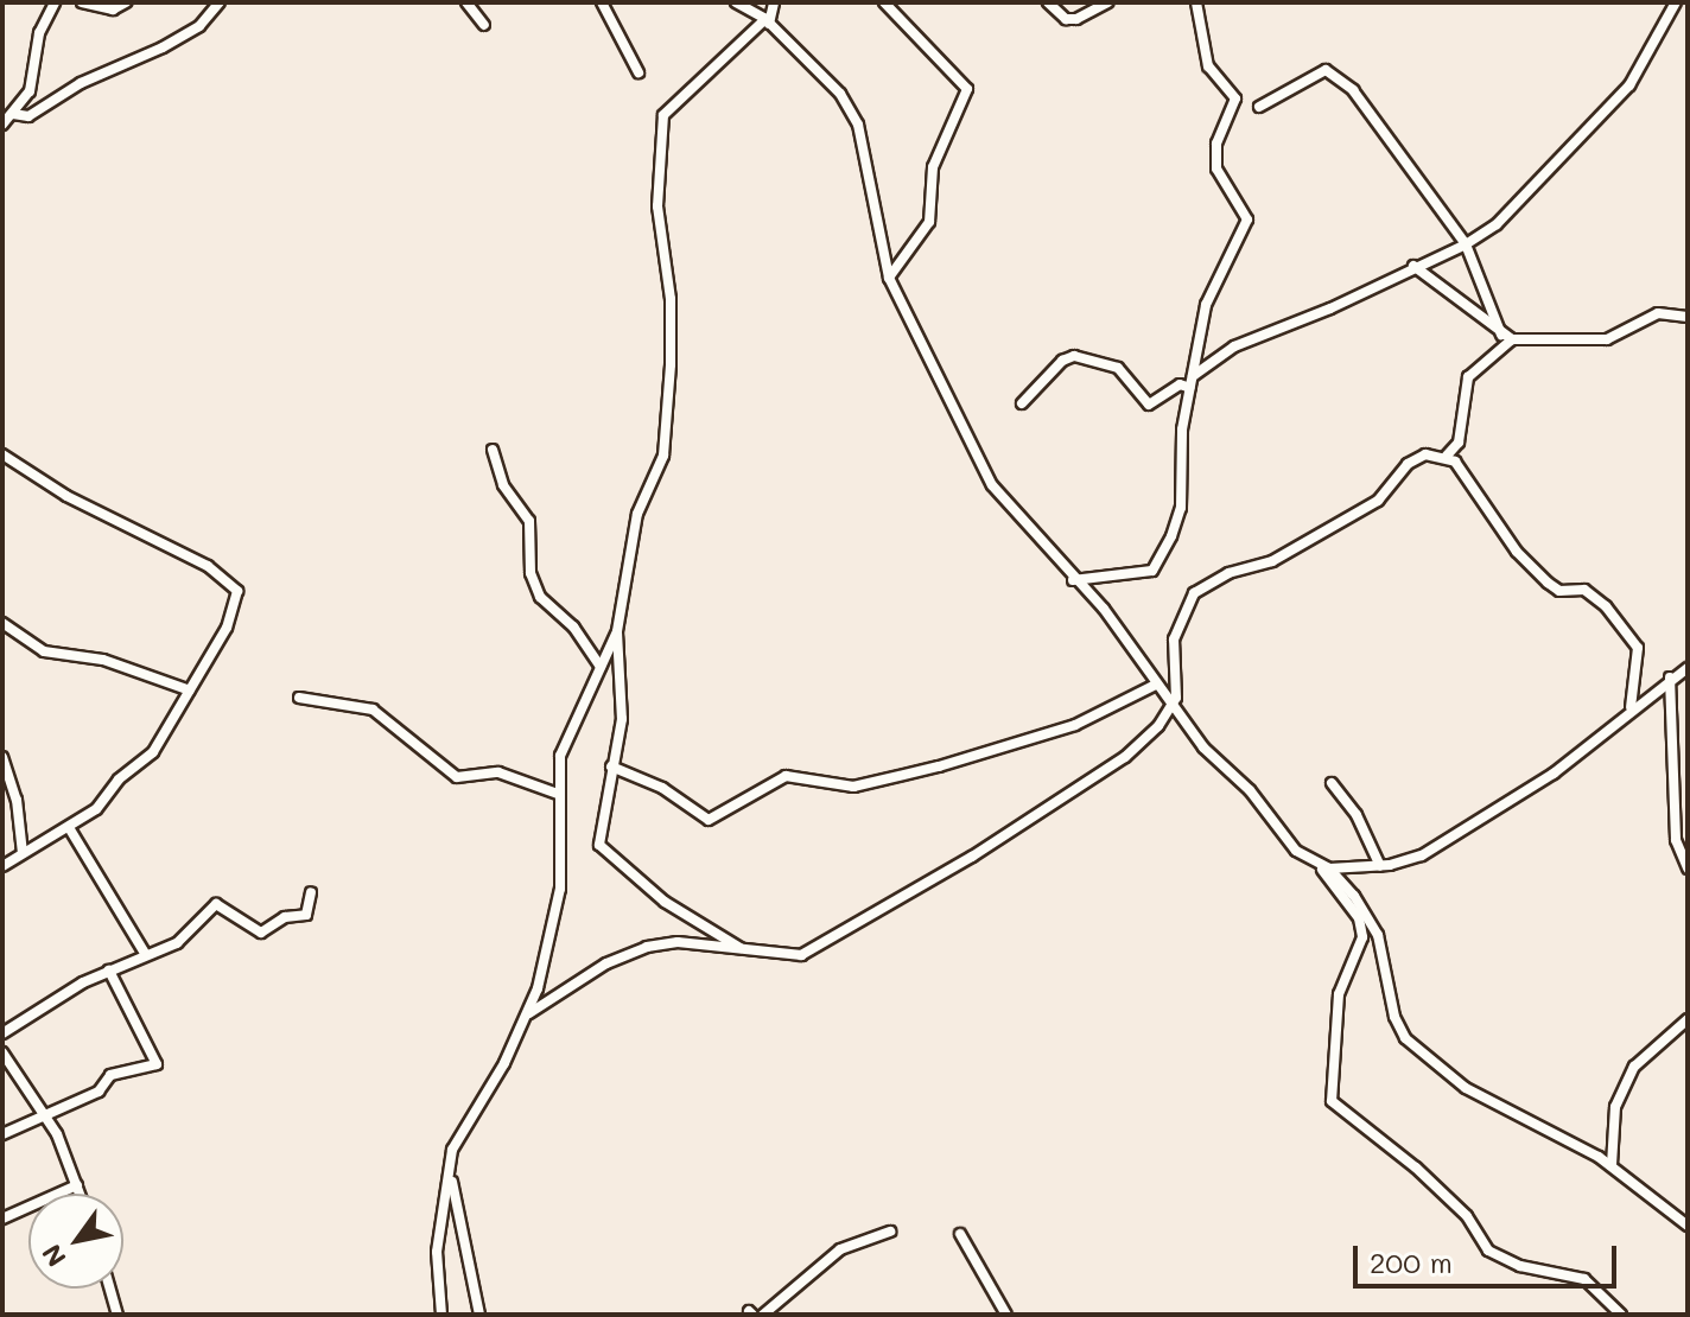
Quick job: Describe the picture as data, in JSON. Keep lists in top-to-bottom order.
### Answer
{
  "scale_bar": "200 m",
  "north": "bottom left"
}
